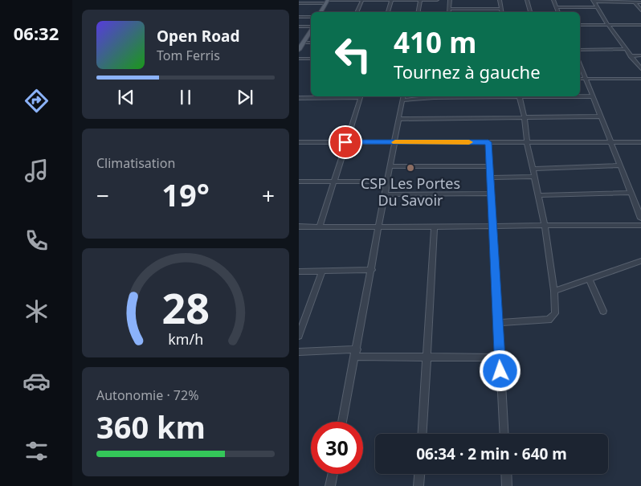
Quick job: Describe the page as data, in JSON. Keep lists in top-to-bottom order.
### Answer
{
  "places": ["CSP Les Portes Du Savoir"],
  "page": {
    "tabs": "06:32",
    "turn": ["410 m", "Tournez à gauche"],
    "song": ["Open Road", "Tom Ferris"],
    "tile": [
      "Climatisation",
      ["Autonomie · 72%", "360 km"]
    ],
    "heat": ["−", "19°", "+"],
    "limit": "30",
    "trip": "06:34 · 2 min · 640 m",
    "gauge": ["28", "km/h"]
  }
}
